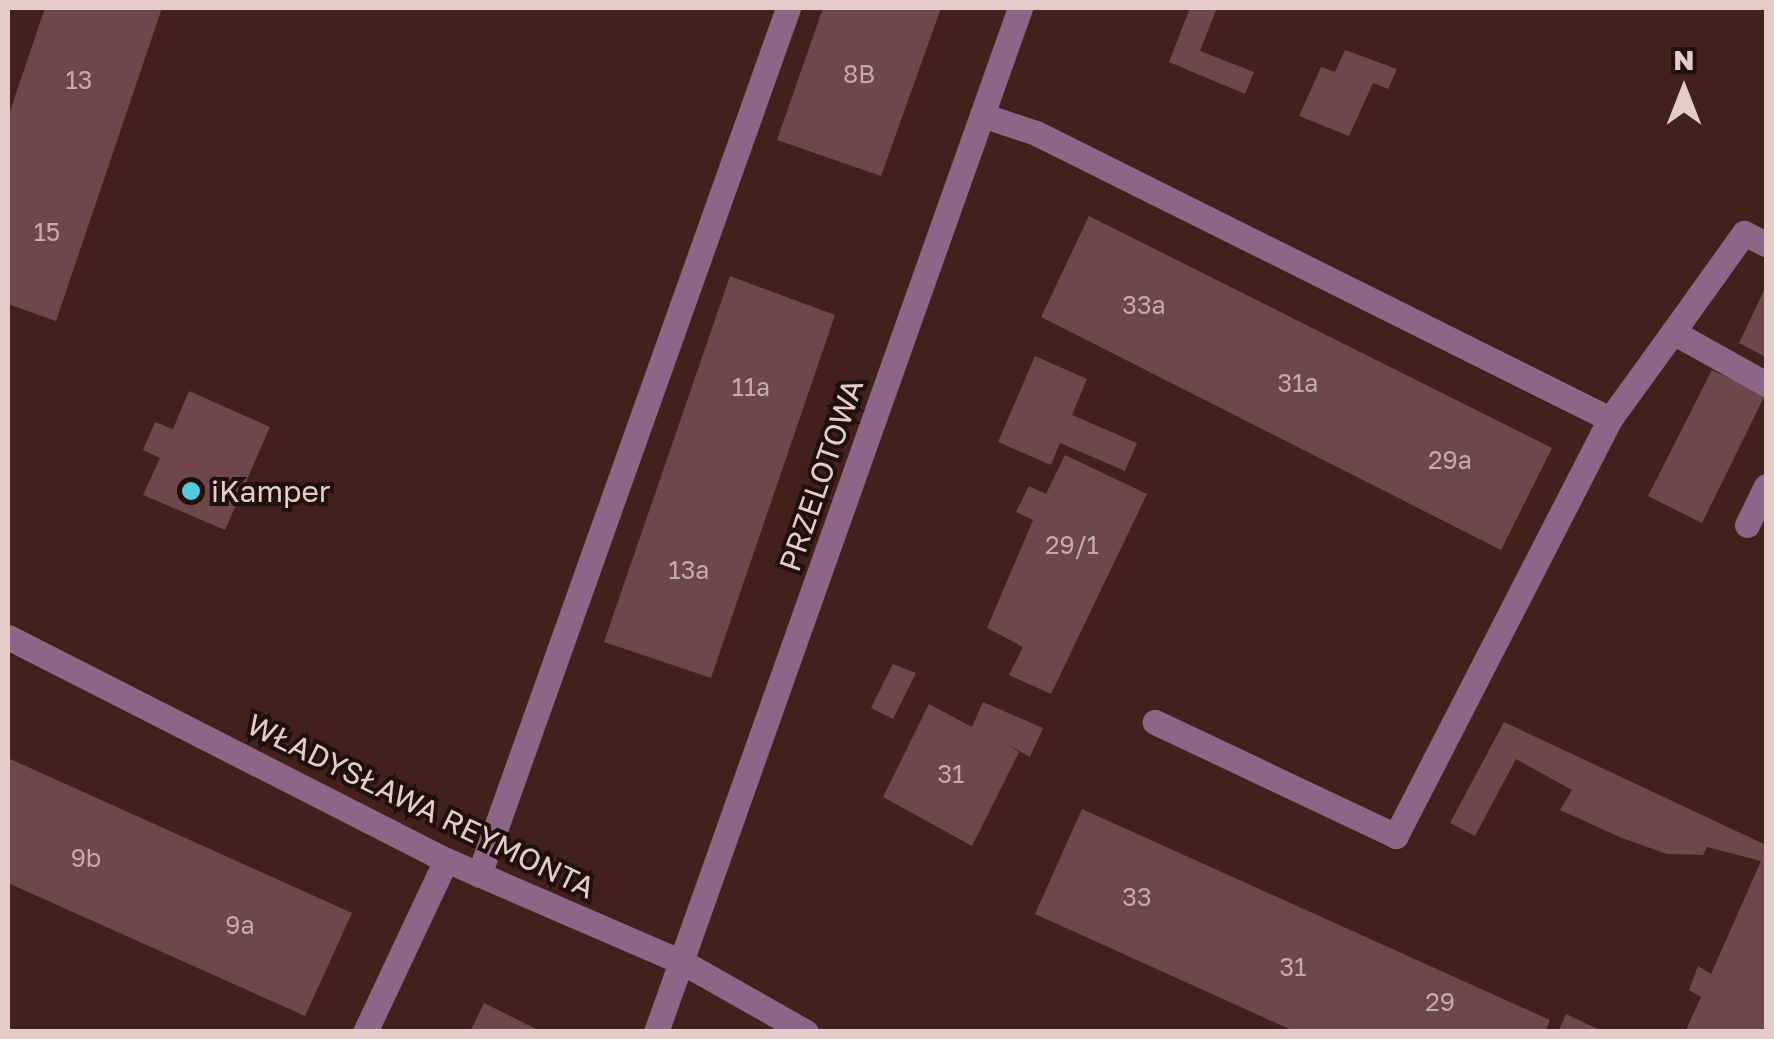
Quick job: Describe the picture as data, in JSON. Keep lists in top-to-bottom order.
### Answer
{
  "streets": {
    "street": ["PRZELOTOWA", "WŁADYSŁAWA REYMONTA"]
  },
  "crossings": [
    ["PRZELOTOWA", "WŁADYSŁAWA REYMONTA"]
  ],
  "places": ["iKamper"],
  "house_numbers": [
    "8B",
    "13",
    "15",
    "33a",
    "31a",
    "11a",
    "29a",
    "29/1",
    "13a",
    "31",
    "9b",
    "33",
    "9a",
    "31",
    "29"
  ],
  "north": "top"
}
